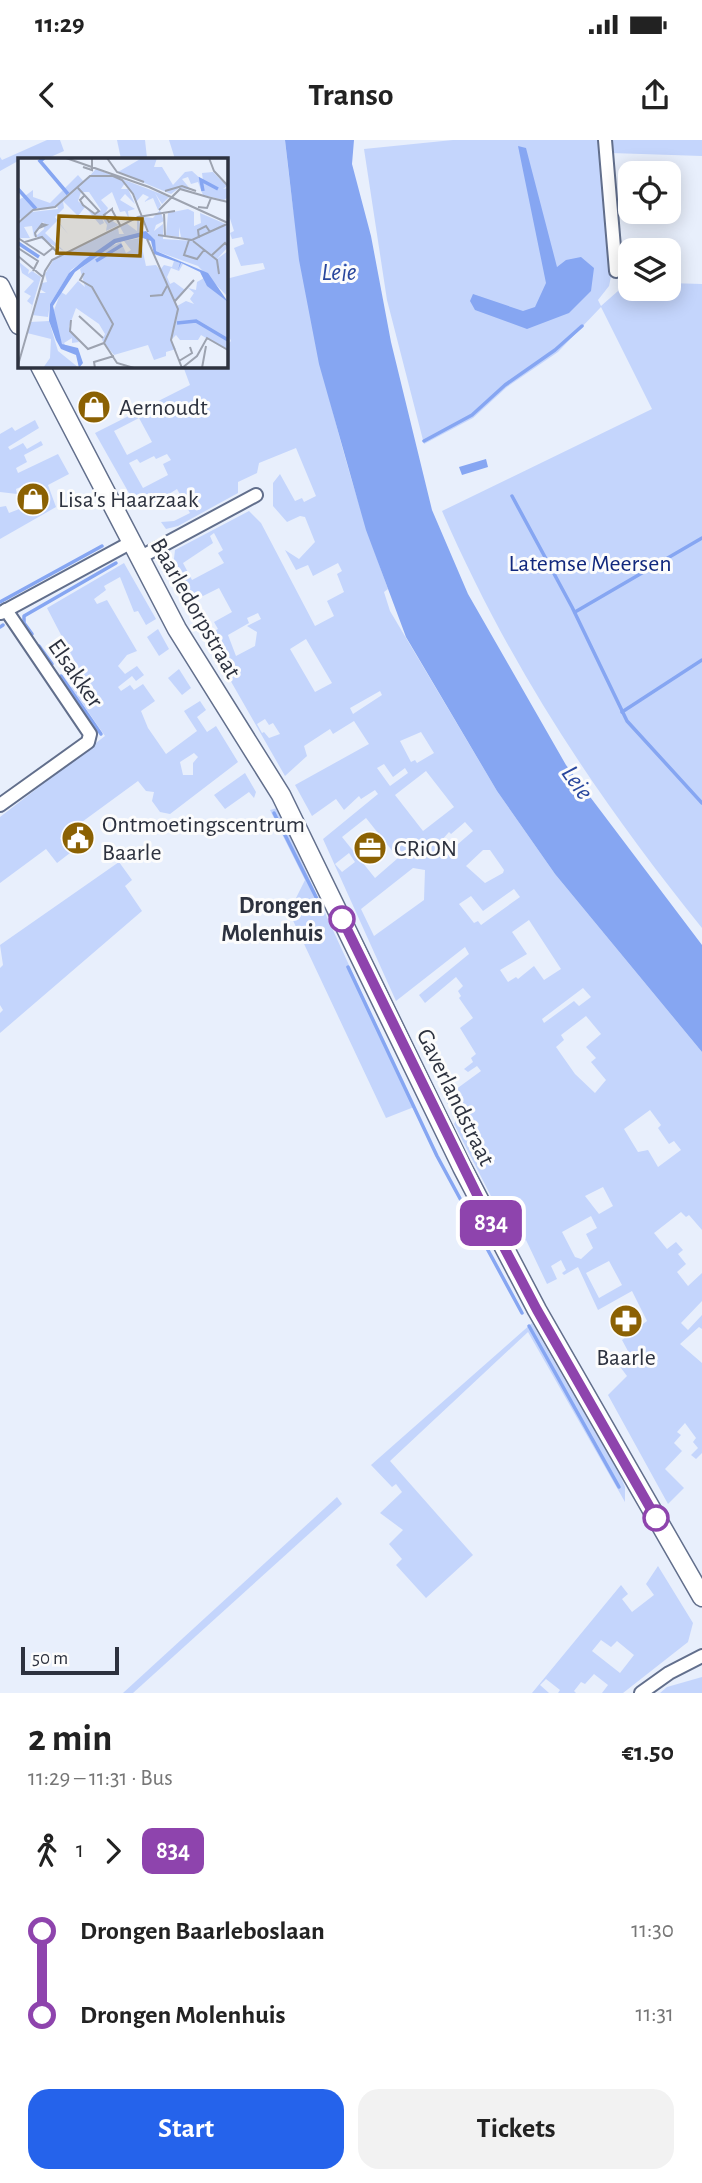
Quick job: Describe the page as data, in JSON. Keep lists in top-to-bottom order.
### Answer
{
  "streets": {
    "main road": ["Baarledorpstraat", "Gaverlandstraat"],
    "street": ["Elsakker"]
  },
  "crossings": [
    ["Baarledorpstraat", "Gaverlandstraat"]
  ],
  "water": ["Leie"],
  "parks": ["Latemse Meersen"],
  "places": {
    "shop": ["Aernoudt", "Lisa's Haarzaak"],
    "public building": ["Ontmoetingscentrum Baarle"],
    "office": ["CRiON"],
    "other": ["Drongen Molenhuis"],
    "pharmacy": ["Baarle"]
  },
  "lines": ["bus line 834"],
  "scale_bar": "50 m",
  "page": {
    "status": "11:29",
    "header": "Transo",
    "on_map": "834",
    "scale": "50 m",
    "heading": ["2 min", "11:29 – 11:31 · Bus", "€1.50"],
    "legs": ["1", "834"],
    "list": [
      {
        "name": "Drongen Baarleboslaan",
        "value": "11:30"
      },
      {
        "name": "Drongen Molenhuis",
        "value": "11:31"
      }
    ],
    "buttons": ["Start", "Tickets"]
  }
}
